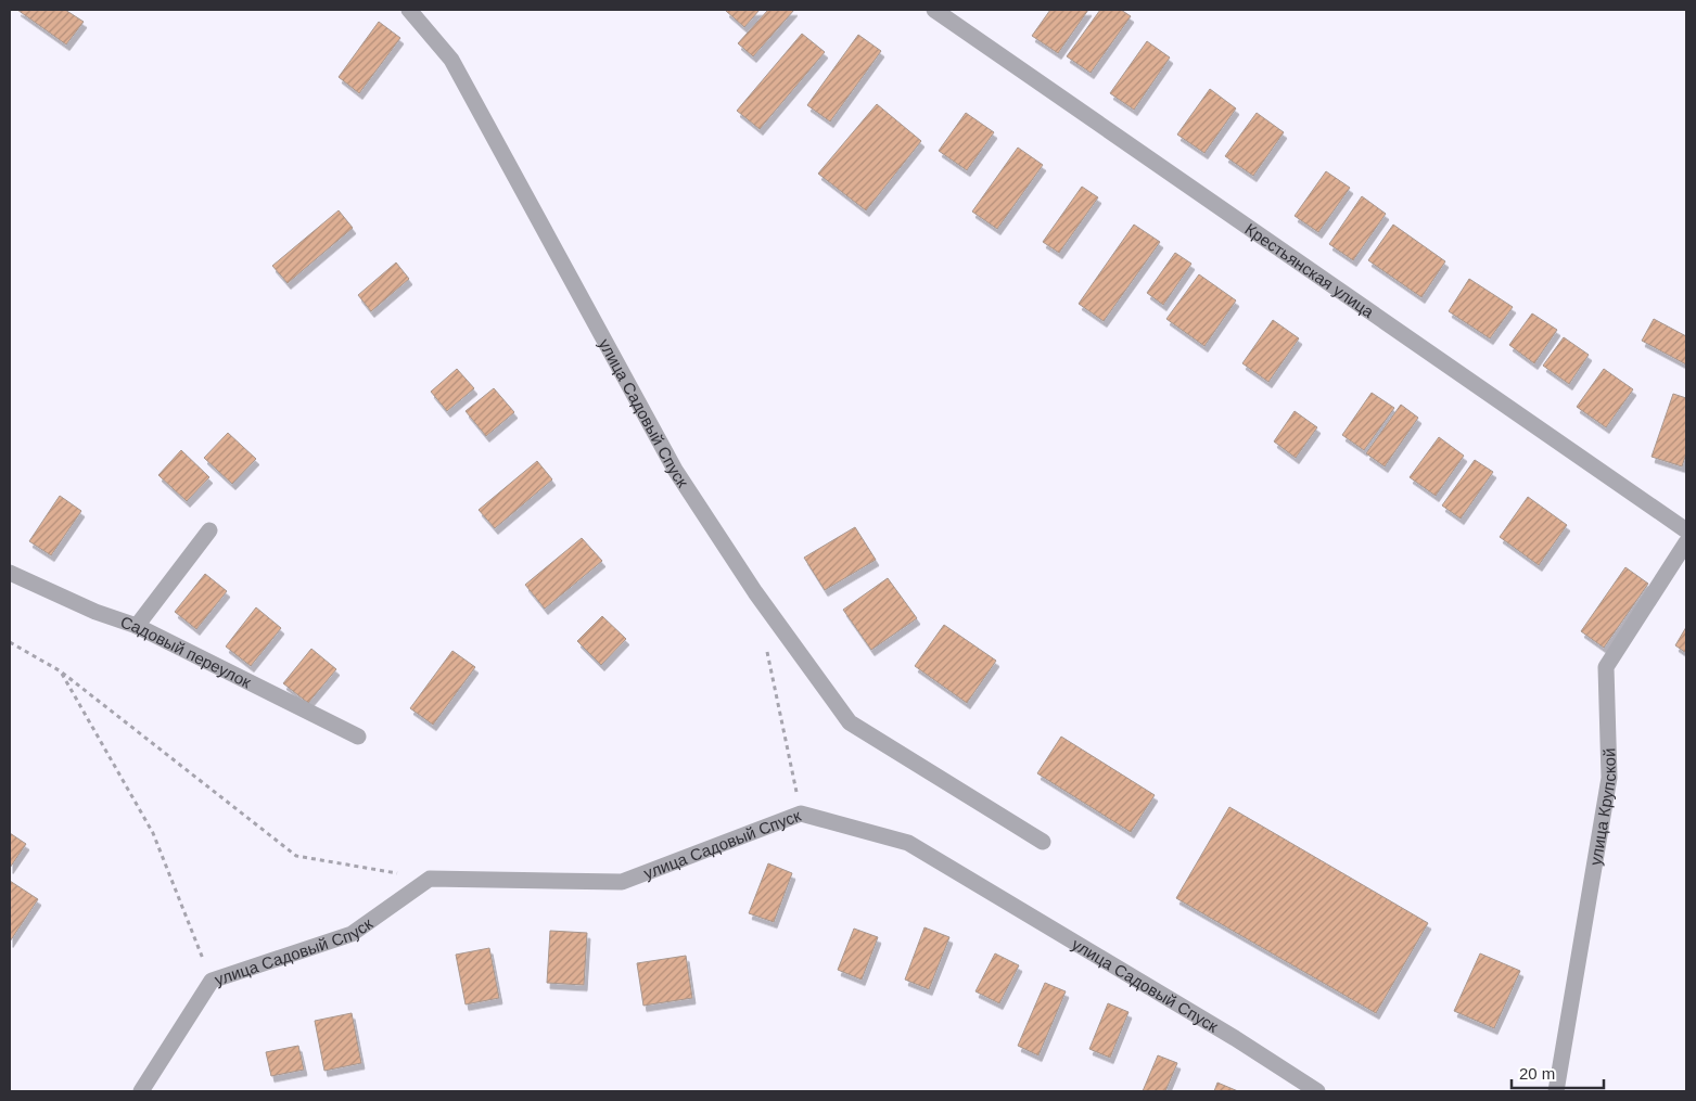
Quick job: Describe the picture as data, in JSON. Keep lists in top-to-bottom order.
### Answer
{
  "streets": {
    "street": [
      "Крестьянская улица",
      "улица Садовый Спуск",
      "Садовый переулок",
      "улица Крупской"
    ]
  },
  "scale_bar": "20 m"
}
